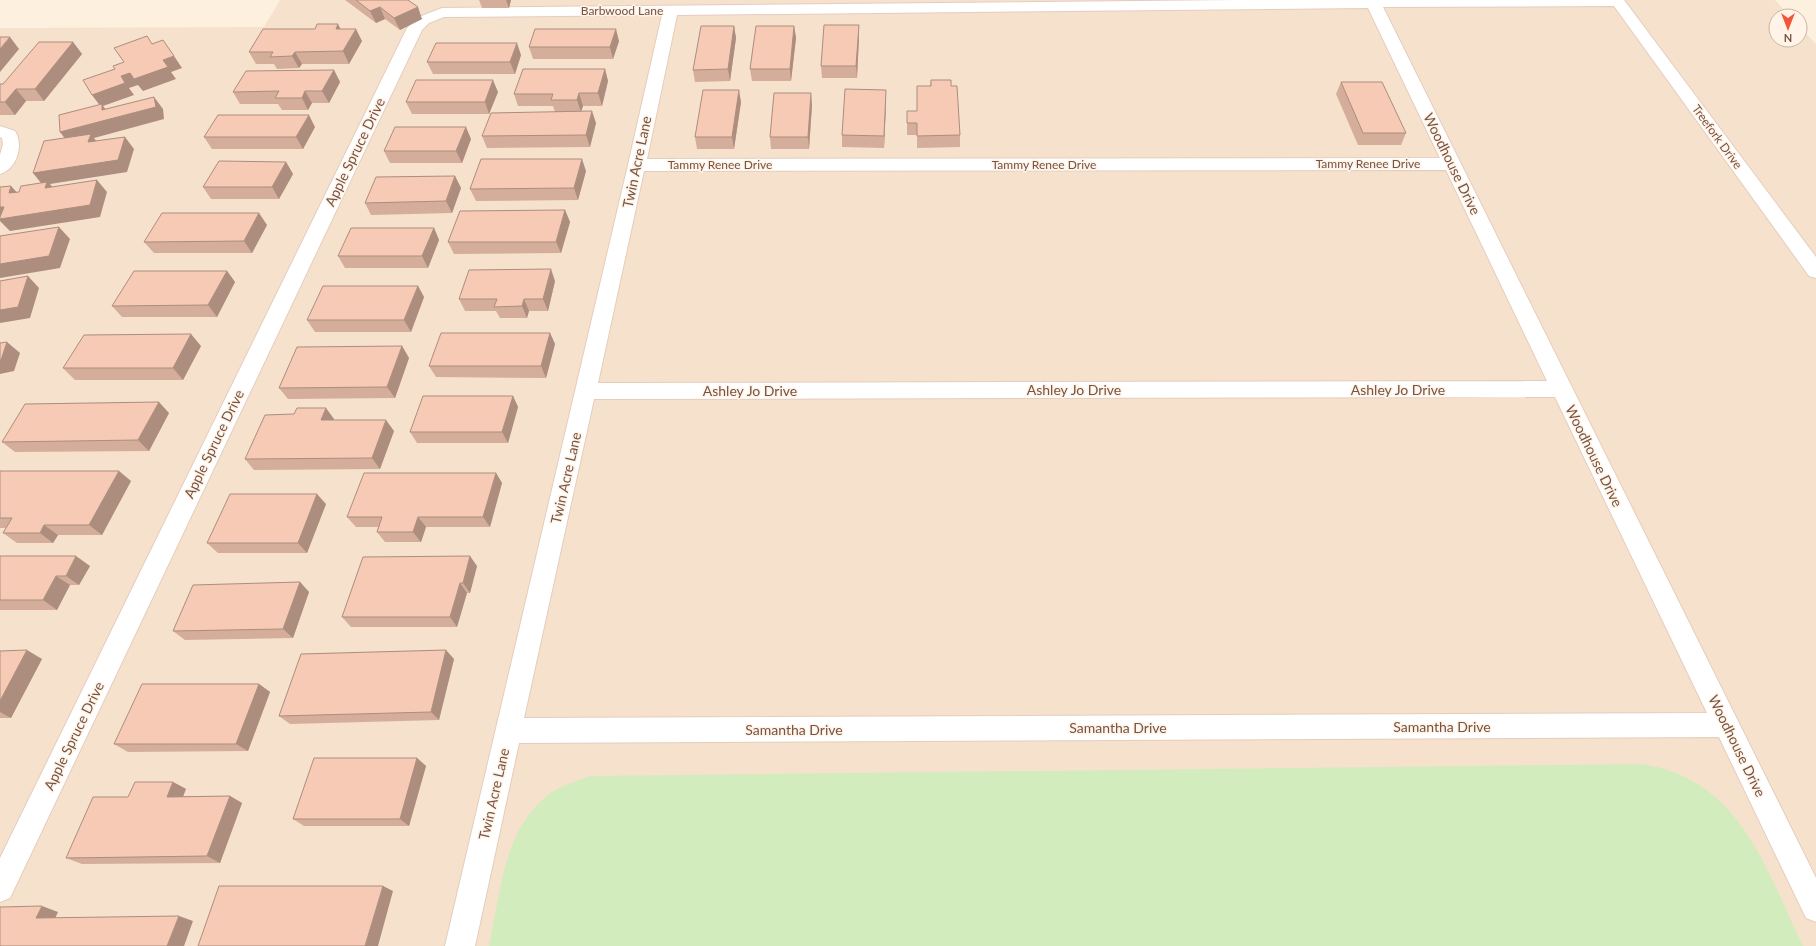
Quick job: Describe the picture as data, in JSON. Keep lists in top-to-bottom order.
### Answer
{
  "streets": {
    "street": [
      "Barbwood Lane",
      "Treefork Drive",
      "Apple Spruce Drive",
      "Twin Acre Lane",
      "Tammy Renee Drive",
      "Woodhouse Drive",
      "Ashley Jo Drive",
      "Samantha Drive"
    ]
  },
  "crossings": [
    ["Barbwood Lane", "Treefork Drive"],
    ["Barbwood Lane", "Apple Spruce Drive"],
    ["Barbwood Lane", "Twin Acre Lane"],
    ["Barbwood Lane", "Woodhouse Drive"],
    ["Twin Acre Lane", "Tammy Renee Drive"],
    ["Twin Acre Lane", "Ashley Jo Drive"],
    ["Twin Acre Lane", "Samantha Drive"],
    ["Tammy Renee Drive", "Woodhouse Drive"],
    ["Woodhouse Drive", "Ashley Jo Drive"],
    ["Woodhouse Drive", "Samantha Drive"]
  ],
  "north": "bottom"
}
